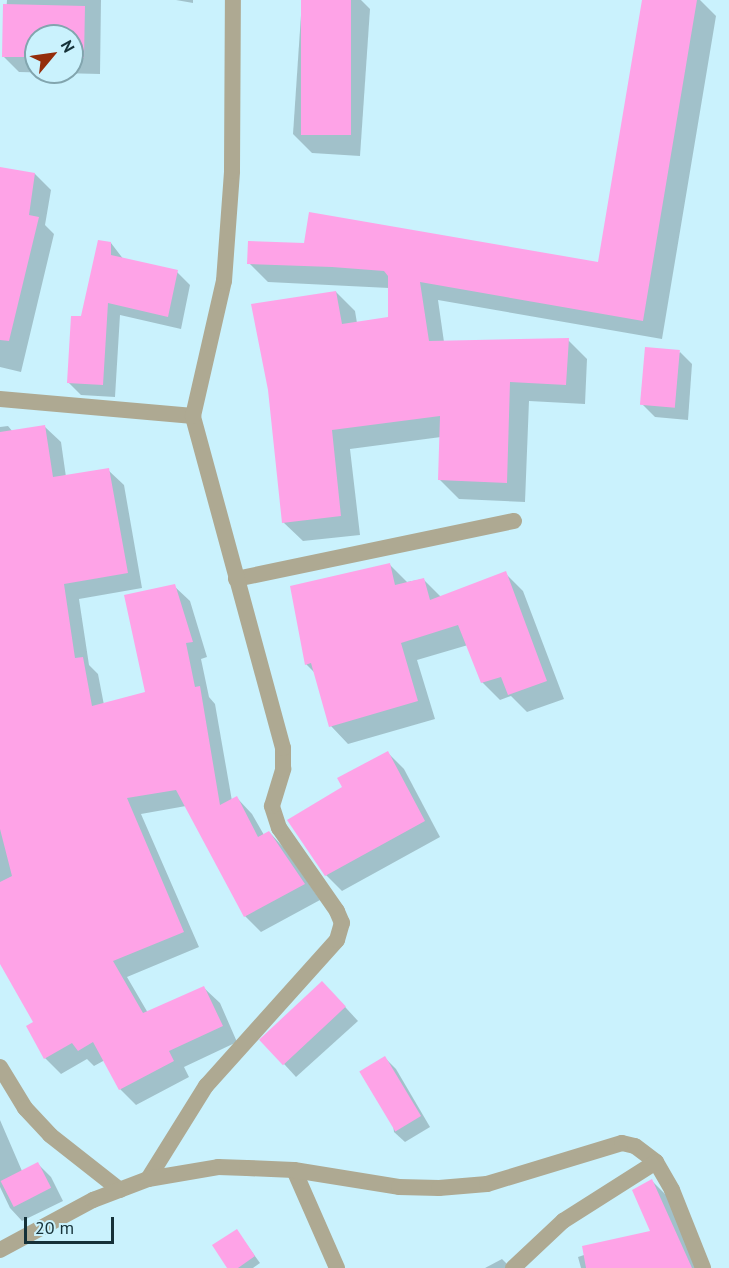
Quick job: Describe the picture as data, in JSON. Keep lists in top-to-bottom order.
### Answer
{
  "scale_bar": "20 m",
  "north": "top right"
}
